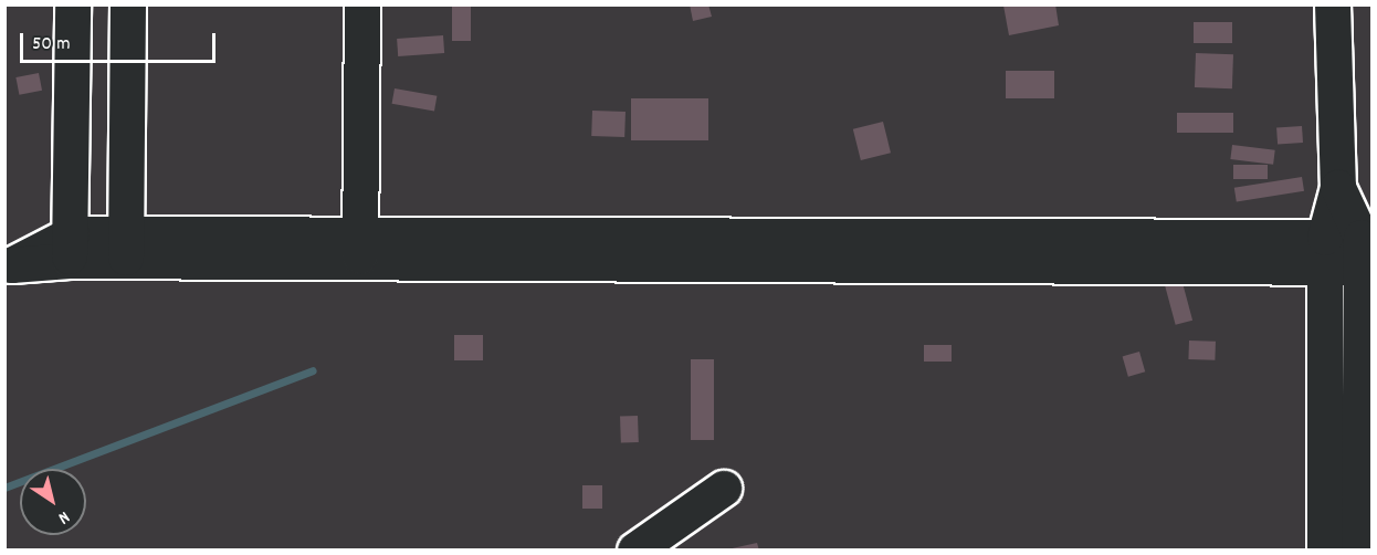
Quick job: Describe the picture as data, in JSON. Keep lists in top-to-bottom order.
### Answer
{
  "scale_bar": "50 m",
  "north": "bottom right"
}
